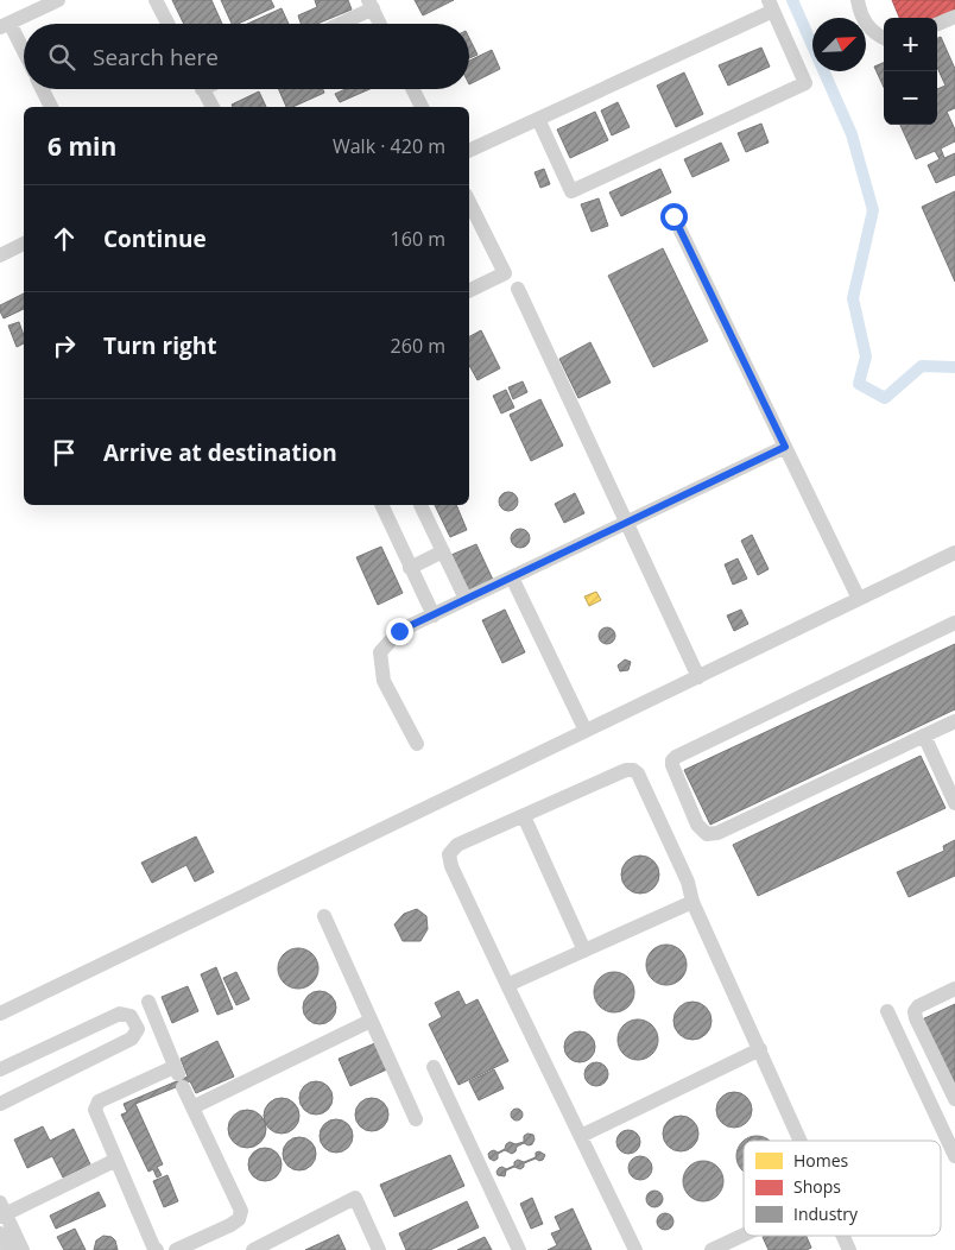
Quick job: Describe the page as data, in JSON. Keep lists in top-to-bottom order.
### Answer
{
  "legend": ["Homes", "Shops", "Industry"],
  "north": "top right",
  "page": {
    "map_buttons": ["+", "−"],
    "search": "Search here",
    "heading": ["6 min", "Walk · 420 m"],
    "list": [
      ["Continue", "160 m"],
      ["Turn right", "260 m"],
      "Arrive at destination"
    ]
  }
}
